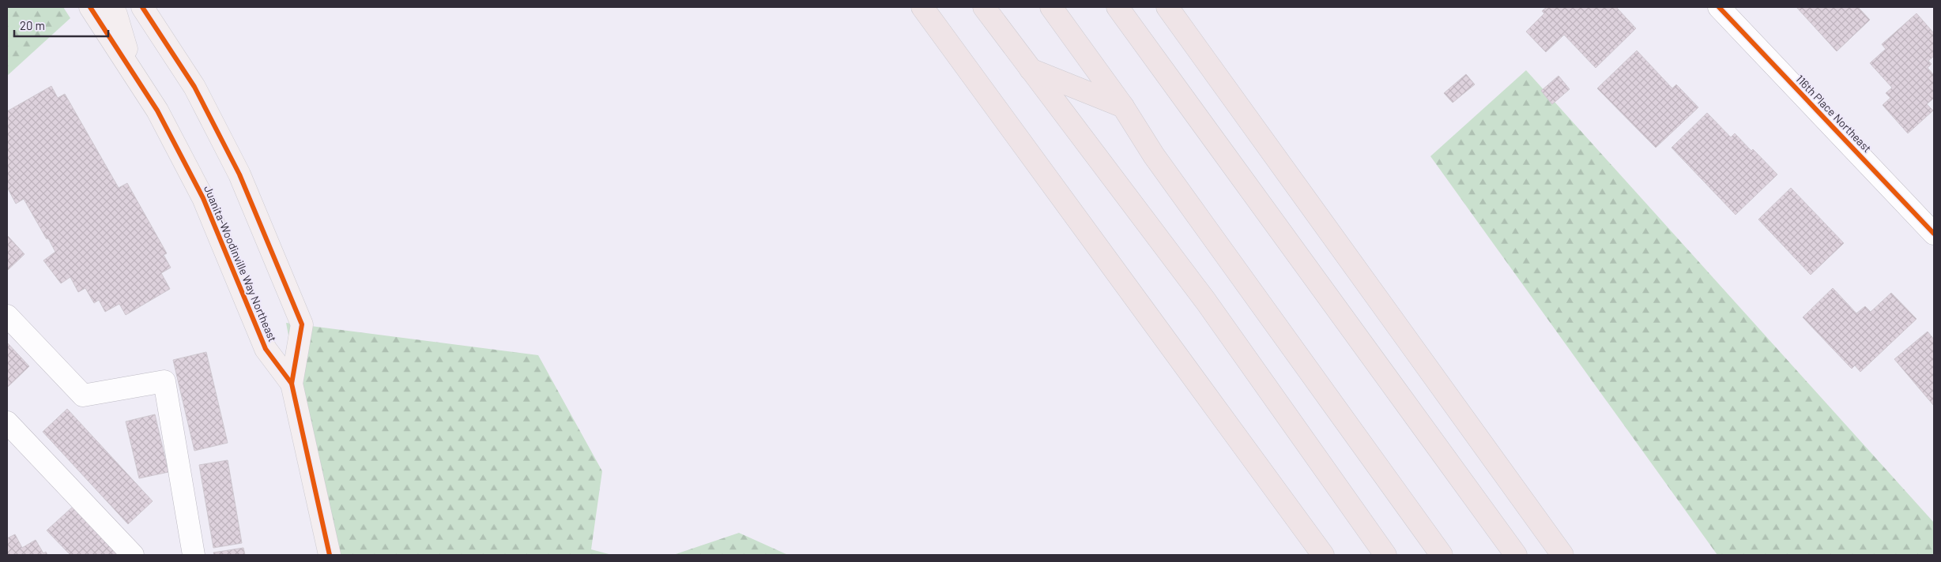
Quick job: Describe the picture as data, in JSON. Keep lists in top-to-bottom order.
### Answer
{
  "streets": {
    "main road": ["Juanita-Woodinville Way Northeast"],
    "street": ["116th Place Northeast"]
  },
  "scale_bar": "20 m"
}
